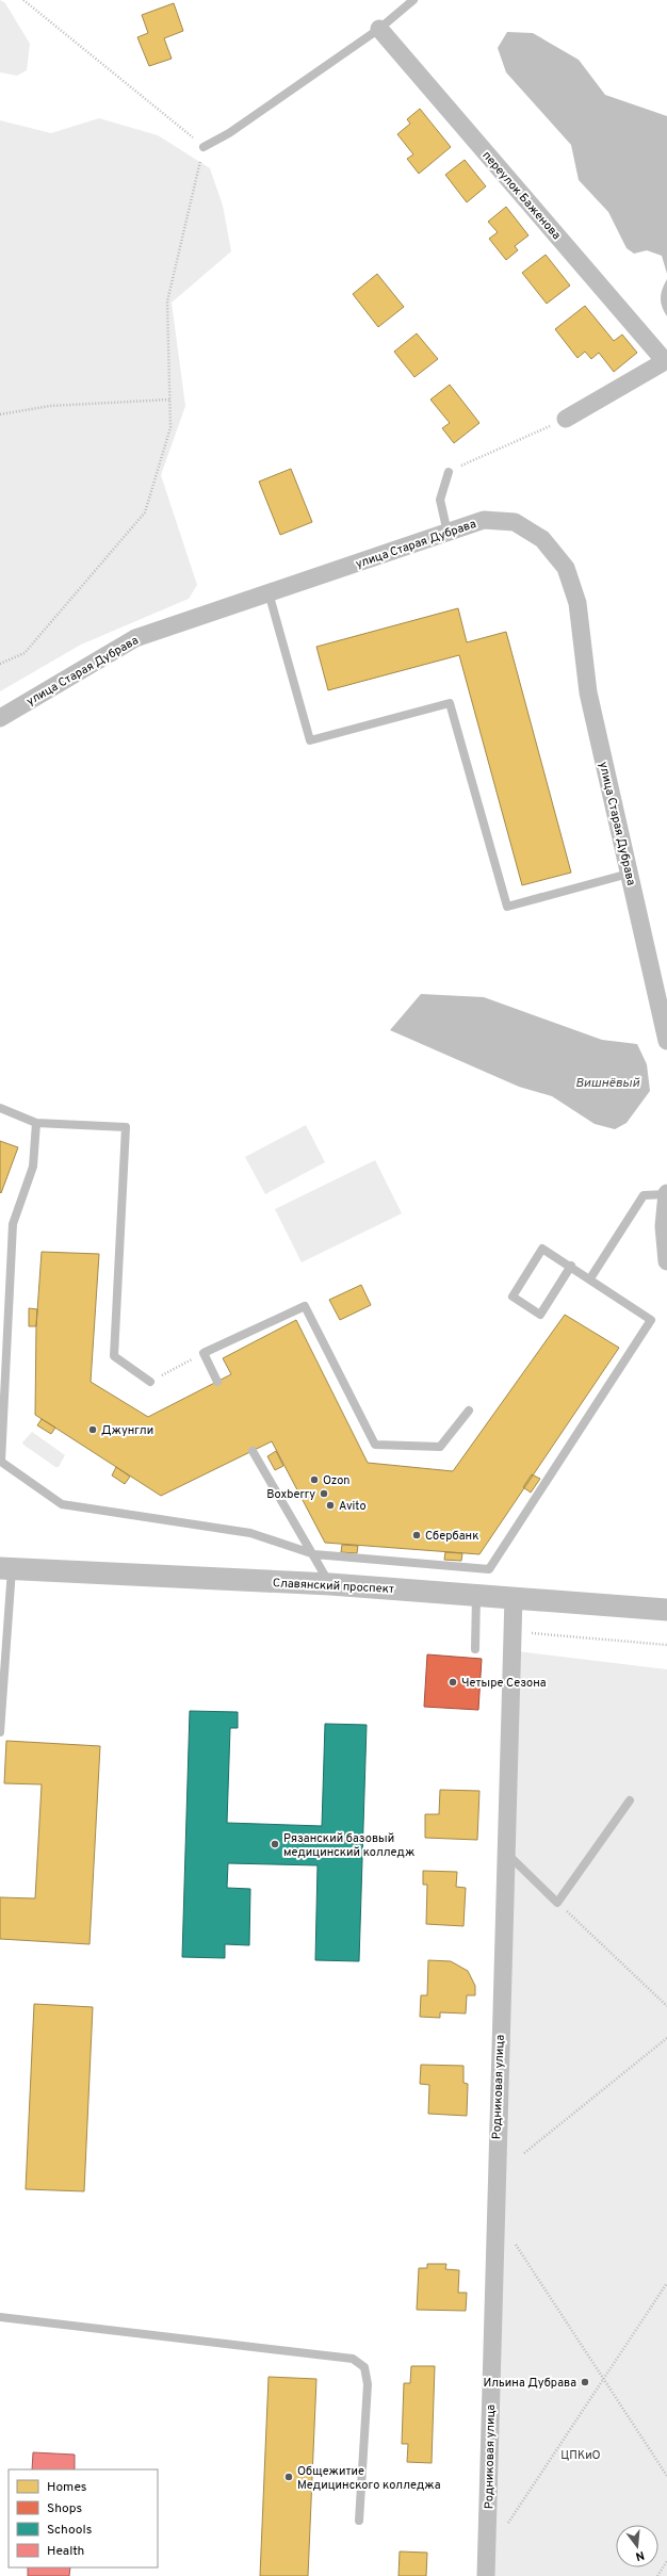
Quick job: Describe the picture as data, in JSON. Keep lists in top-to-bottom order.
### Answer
{
  "streets": {
    "street": [
      "переулок Баженова",
      "улица Старая Дубрава",
      "Славянский проспект",
      "Родниковая улица"
    ]
  },
  "crossings": [
    ["Славянский проспект", "Родниковая улица"]
  ],
  "water": ["Вишнёвый"],
  "parks": ["ЦПКиО"],
  "places": [
    "Джунгли",
    "Ozon",
    "Boxberry",
    "Avito",
    "Сбербанк",
    "Четыре Сезона",
    "Рязанский базовый медицинский колледж",
    "Ильина Дубрава",
    "Общежитие Медицинского колледжа"
  ],
  "legend": [
    "Homes",
    "Shops",
    "Schools",
    "Health"
  ],
  "north": "bottom"
}
